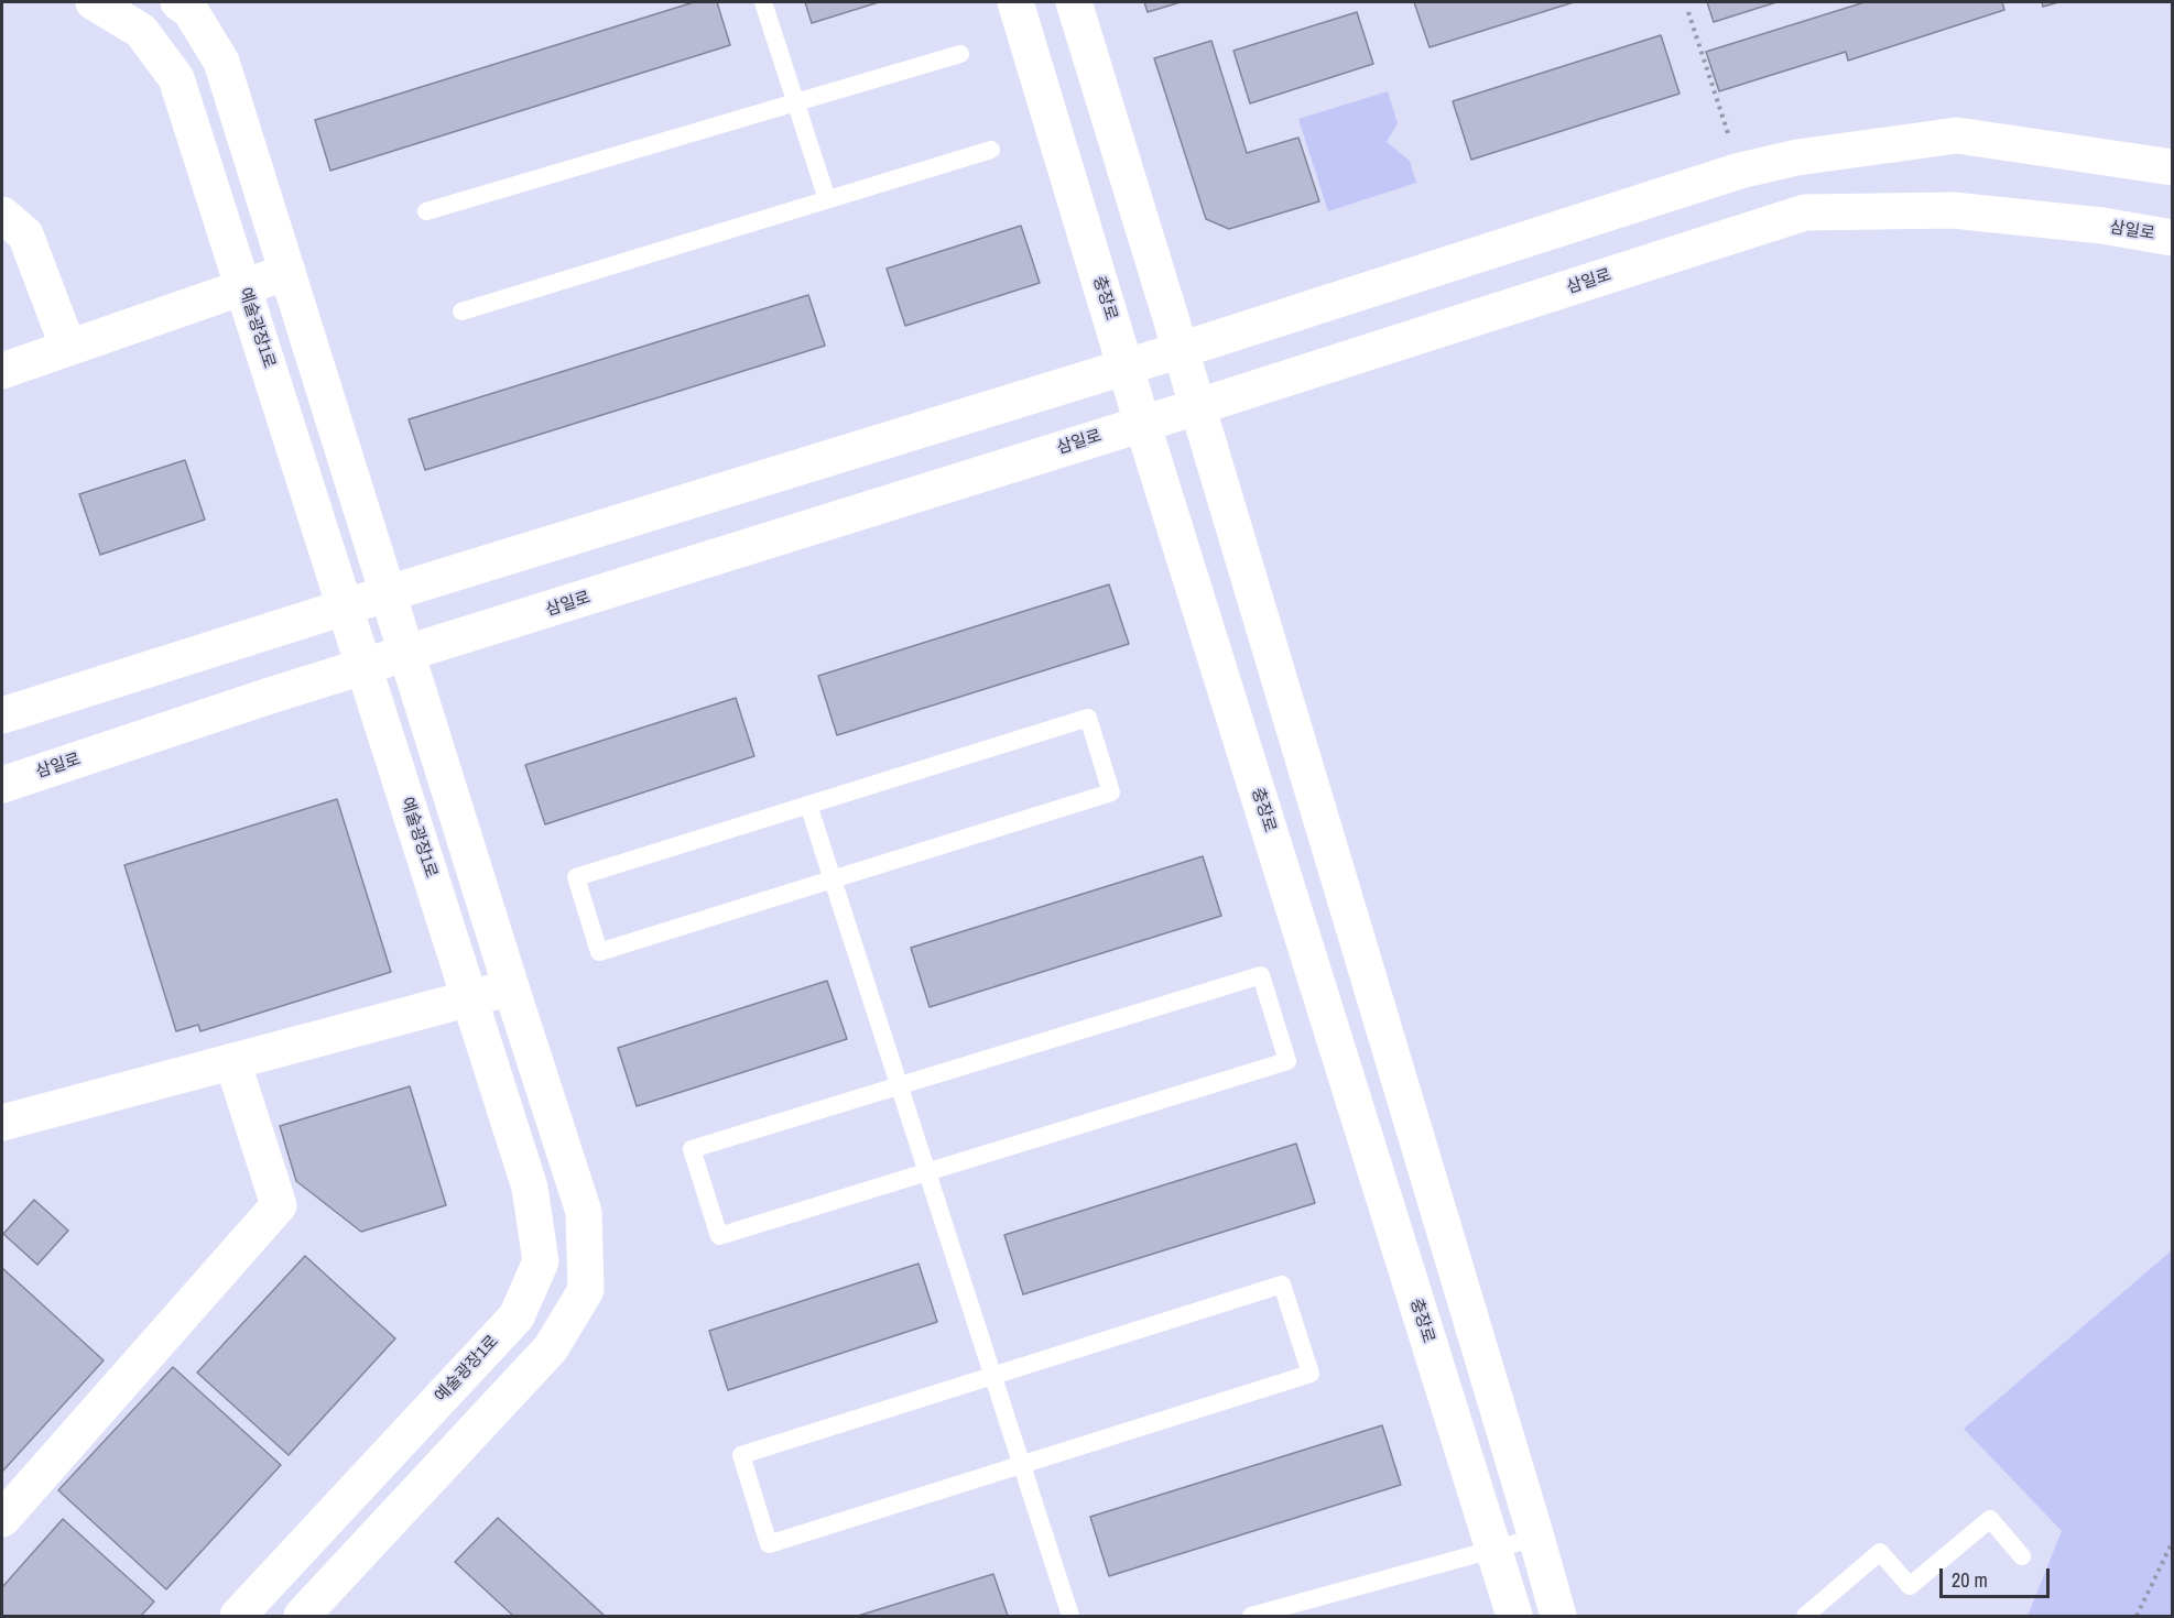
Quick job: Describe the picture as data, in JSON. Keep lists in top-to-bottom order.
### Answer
{
  "streets": {
    "street": ["삼일로", "충장로", "예술광장1로"]
  },
  "crossings": [
    ["삼일로", "충장로"],
    ["삼일로", "예술광장1로"]
  ],
  "scale_bar": "20 m"
}
